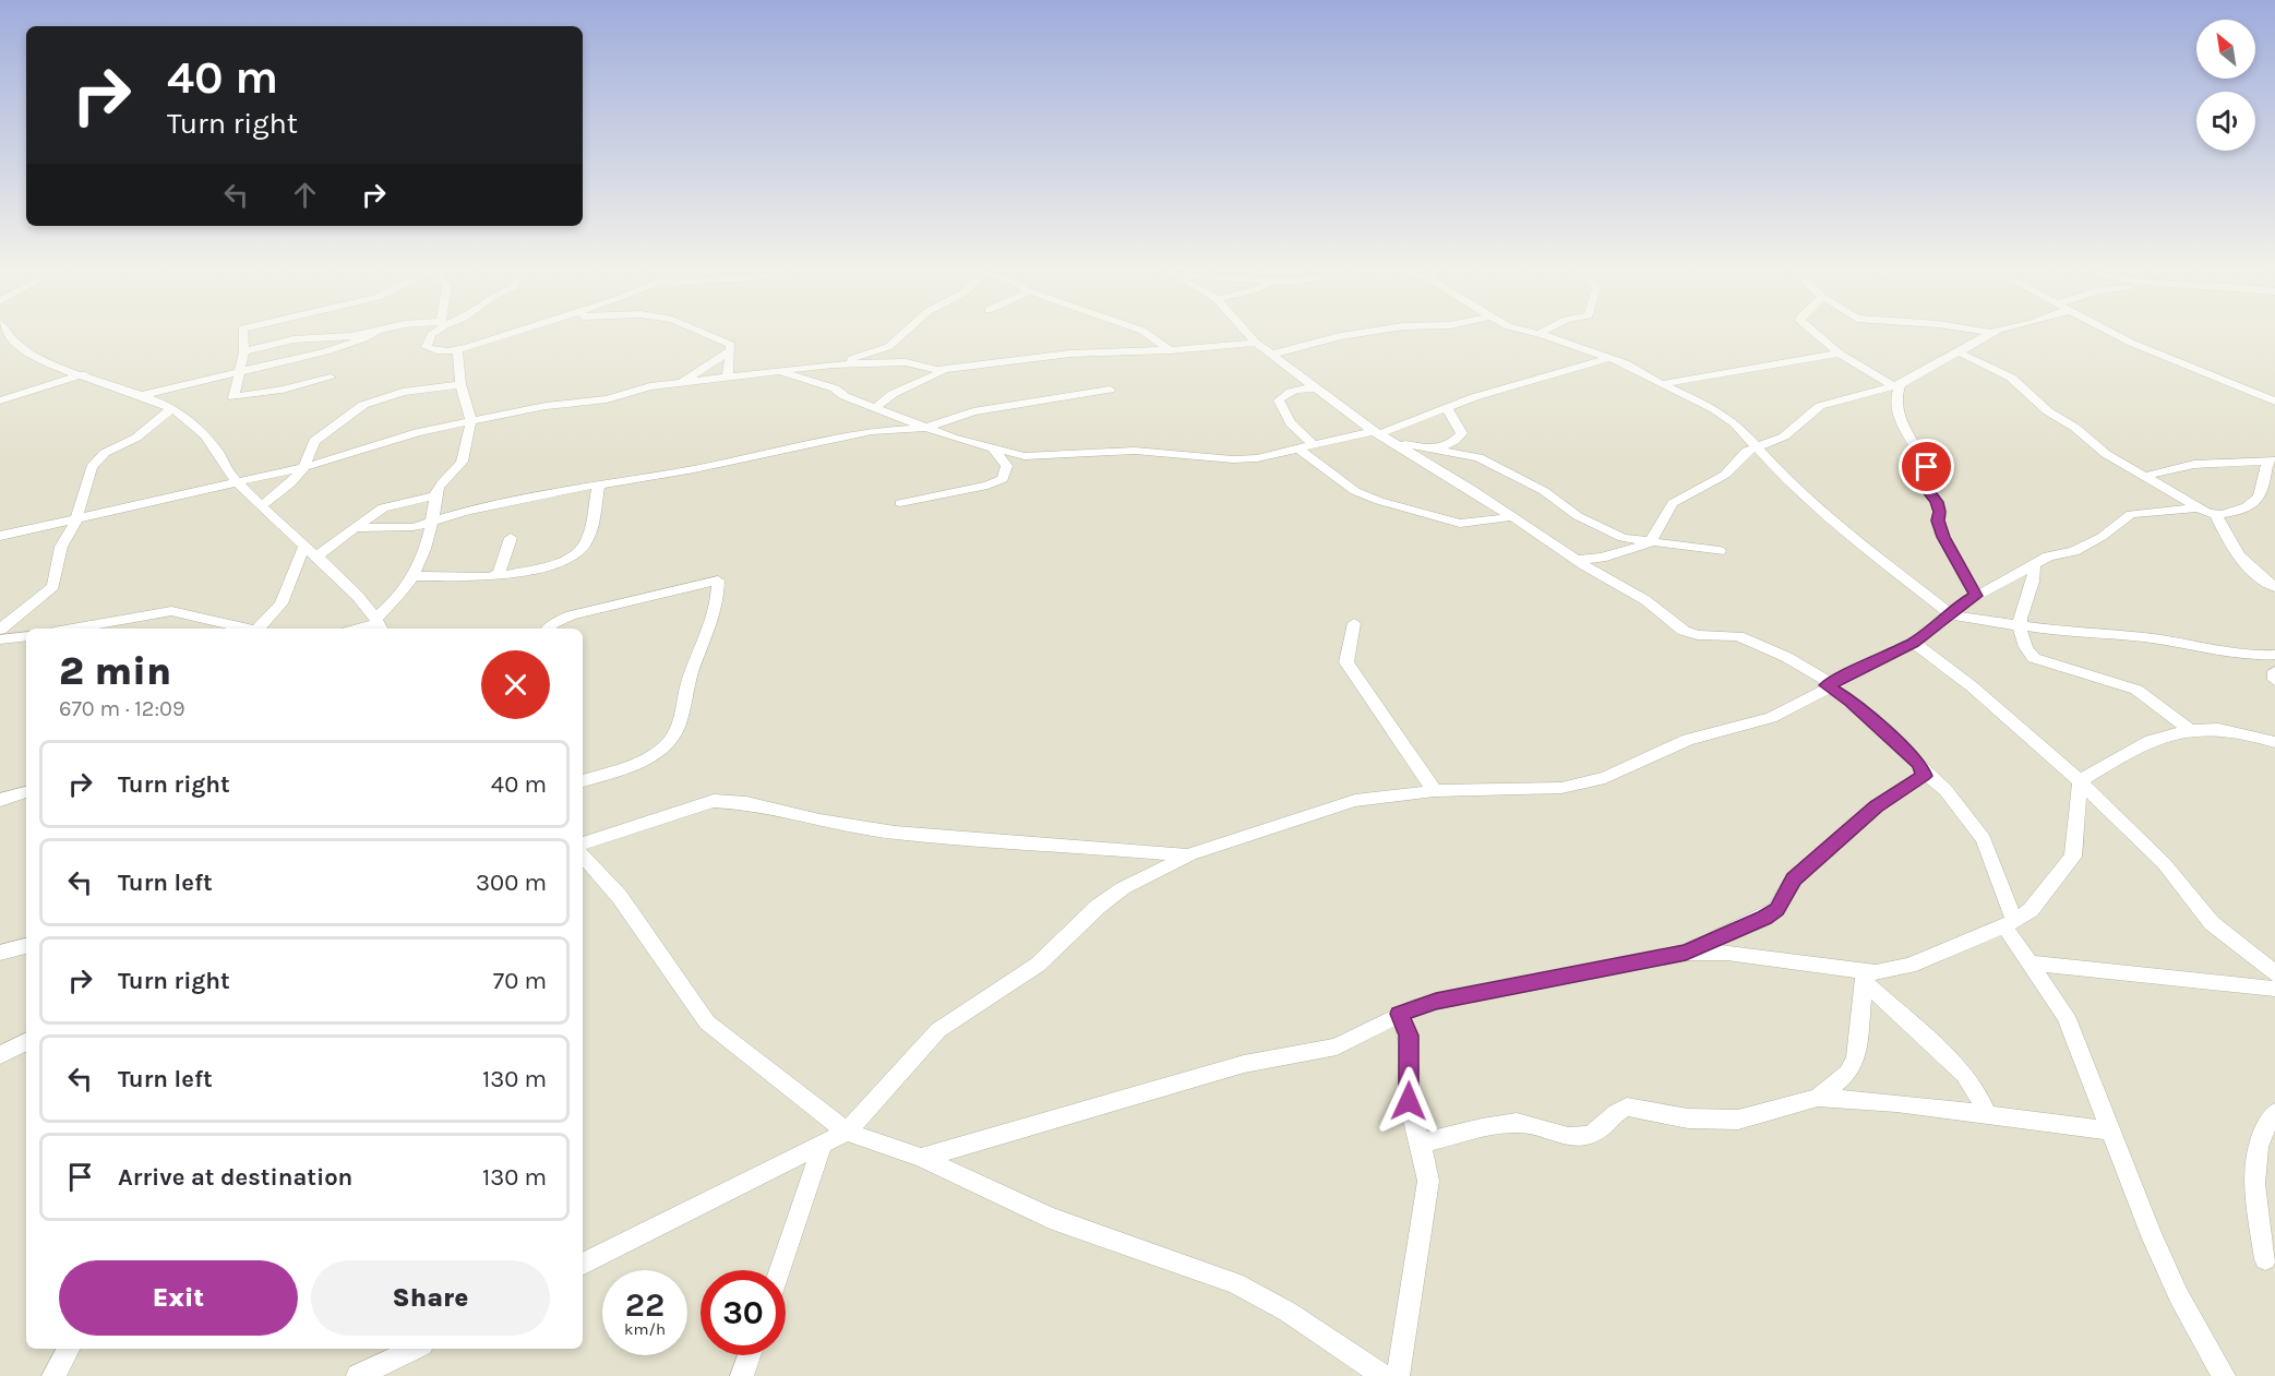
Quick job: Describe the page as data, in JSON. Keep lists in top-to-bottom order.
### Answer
{
  "north": "top left",
  "page": {
    "turn": ["40 m", "Turn right"],
    "heading": ["2 min", "670 m · 12:09"],
    "list": [
      {
        "name": "Turn right",
        "value": "40 m"
      },
      {
        "name": "Turn left",
        "value": "300 m"
      },
      {
        "name": "Turn right",
        "value": "70 m"
      },
      {
        "name": "Turn left",
        "value": "130 m"
      },
      {
        "name": "Arrive at destination",
        "value": "130 m"
      }
    ],
    "buttons": ["Exit", "Share"],
    "speed": "22 km/h",
    "limit": "30"
  }
}
